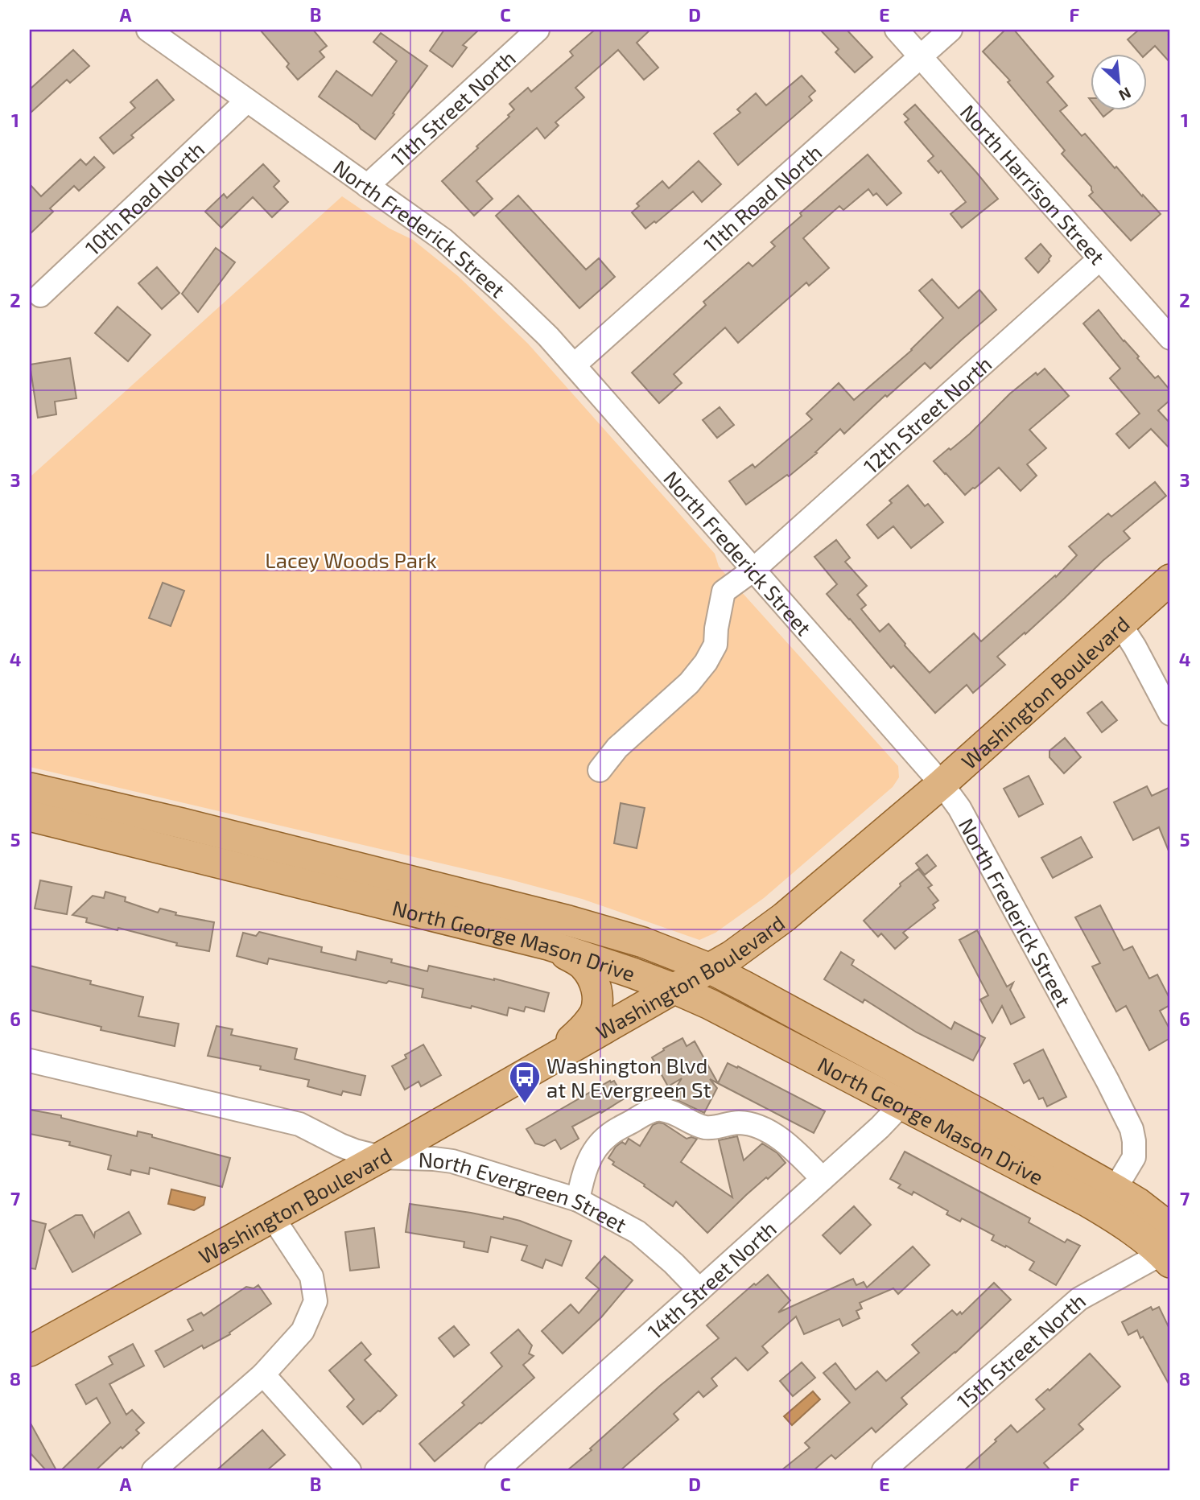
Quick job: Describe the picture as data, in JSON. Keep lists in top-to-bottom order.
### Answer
{
  "streets": {
    "main road": ["Washington Boulevard", "North George Mason Drive"],
    "street": [
      "11th Street North",
      "North Harrison Street",
      "10th Road North",
      "11th Road North",
      "North Frederick Street",
      "12th Street North",
      "North Evergreen Street",
      "14th Street North",
      "15th Street North"
    ]
  },
  "crossings": [
    ["11th Street North", "North Frederick Street"],
    ["North Harrison Street", "11th Road North"],
    ["North Harrison Street", "12th Street North"],
    ["10th Road North", "North Frederick Street"],
    ["11th Road North", "North Frederick Street"],
    ["North Frederick Street", "12th Street North"],
    ["North Frederick Street", "Washington Boulevard"],
    ["North Frederick Street", "North George Mason Drive"],
    ["Washington Boulevard", "North George Mason Drive"],
    ["Washington Boulevard", "North Evergreen Street"],
    ["North George Mason Drive", "14th Street North"],
    ["North George Mason Drive", "15th Street North"],
    ["North Evergreen Street", "14th Street North"]
  ],
  "parks": ["Lacey Woods Park"],
  "places": {
    "bus stop": ["Washington Blvd at N Evergreen St"]
  },
  "north": "bottom right",
  "grid": {
    "columns": [
      "A",
      "B",
      "C",
      "D",
      "E",
      "F"
    ],
    "rows": [
      "1",
      "2",
      "3",
      "4",
      "5",
      "6",
      "7",
      "8"
    ]
  }
}
